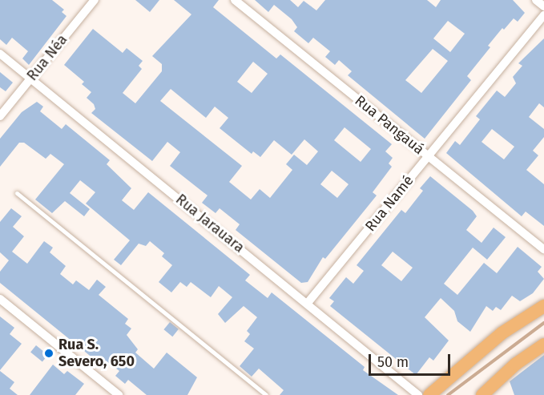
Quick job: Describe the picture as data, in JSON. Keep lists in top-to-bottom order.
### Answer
{
  "streets": {
    "street": [
      "Rua Néa",
      "Rua Pangauá",
      "Rua Namé",
      "Rua Jarauara"
    ]
  },
  "crossings": [
    ["Rua Néa", "Rua Jarauara"],
    ["Rua Pangauá", "Rua Namé"],
    ["Rua Namé", "Rua Jarauara"]
  ],
  "places": ["Rua S. Severo, 650"],
  "scale_bar": "50 m"
}
